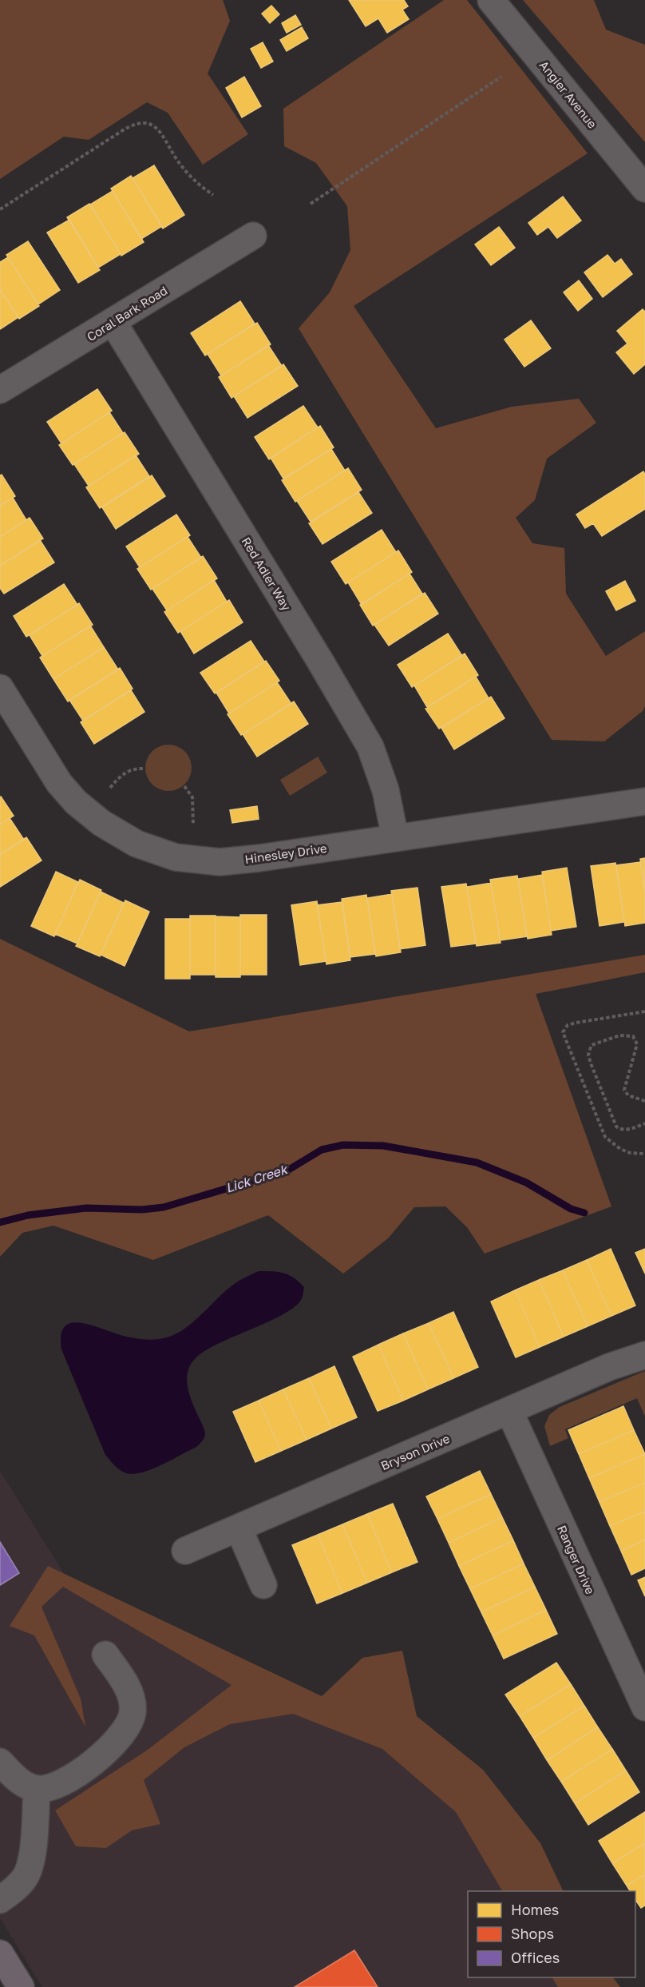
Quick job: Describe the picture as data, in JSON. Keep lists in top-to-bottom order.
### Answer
{
  "streets": {
    "street": [
      "Angier Avenue",
      "Coral Bark Road",
      "Red Adler Way",
      "Hinesley Drive",
      "Bryson Drive",
      "Ranger Drive"
    ]
  },
  "crossings": [
    ["Coral Bark Road", "Red Adler Way"],
    ["Red Adler Way", "Hinesley Drive"],
    ["Bryson Drive", "Ranger Drive"]
  ],
  "water": ["Lick Creek"],
  "legend": ["Homes", "Shops", "Offices"]
}
